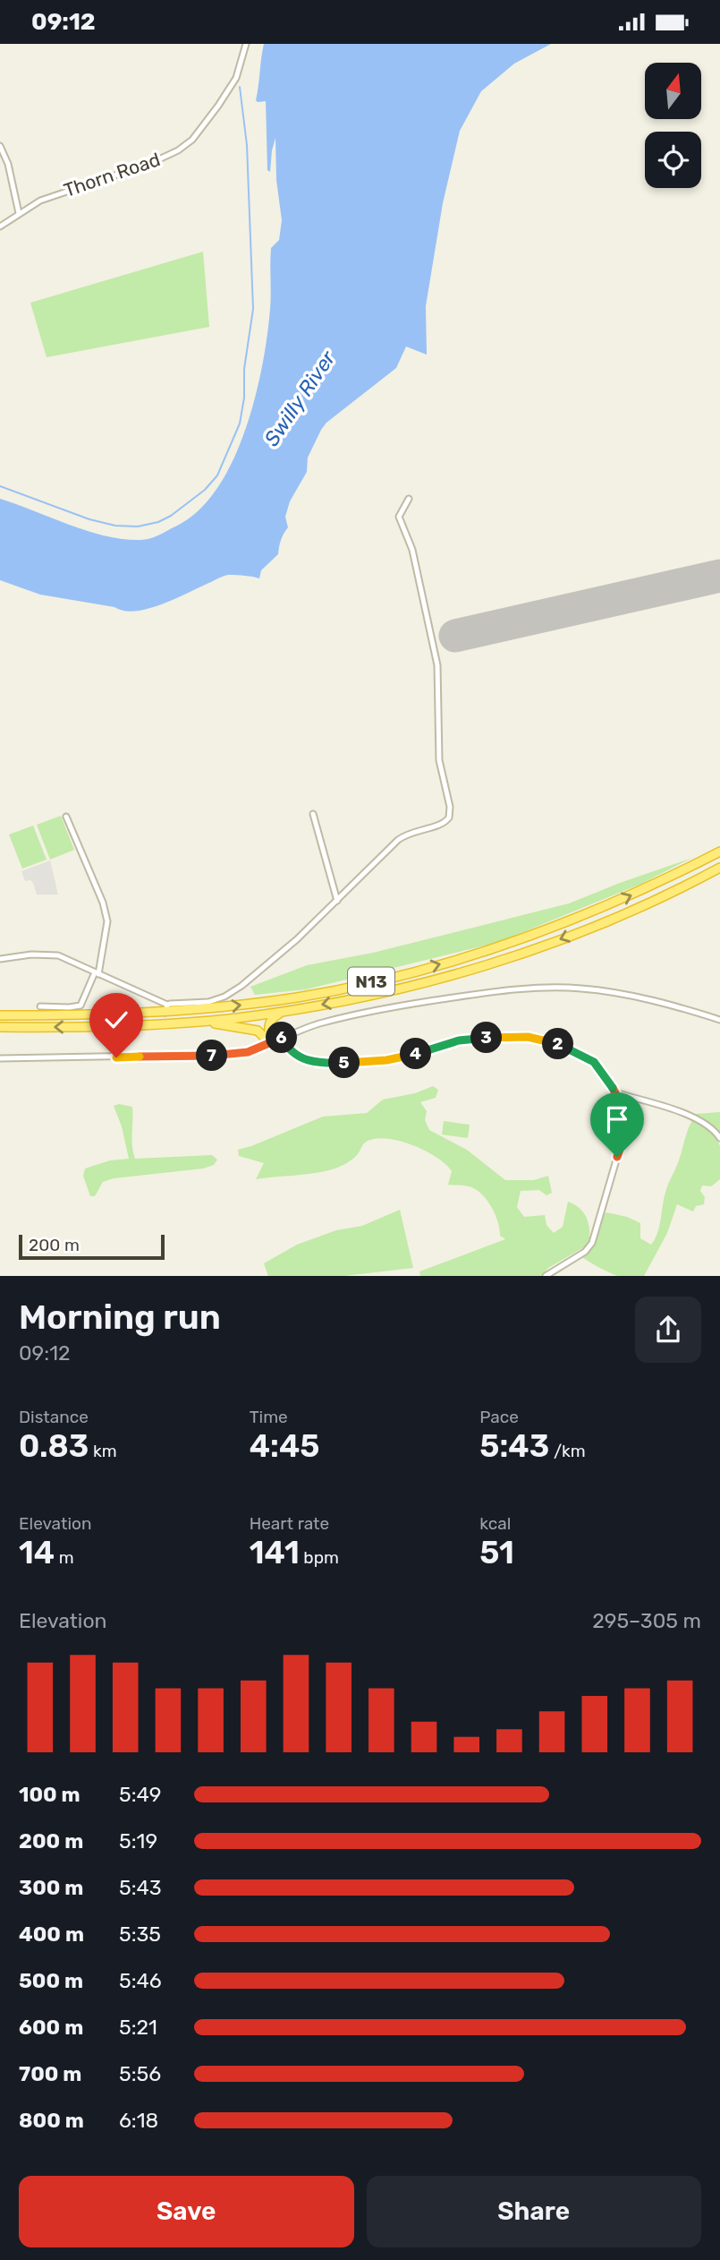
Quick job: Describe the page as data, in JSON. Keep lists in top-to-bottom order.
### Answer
{
  "streets": {
    "highway": ["N13"],
    "street": ["Thorn Road"]
  },
  "water": ["Swilly River"],
  "scale_bar": "200 m",
  "north": "top",
  "page": {
    "status": "09:12",
    "pins": [
      "3",
      "6",
      "2",
      "4",
      "7",
      "5"
    ],
    "scale": "200 m",
    "heading": ["Morning run", "09:12"],
    "stats": [
      ["Distance", "0.83 km"],
      ["Time", "4:45"],
      ["Pace", "5:43 /km"],
      ["Elevation", "14 m"],
      ["Heart rate", "141 bpm"],
      ["kcal", "51"]
    ],
    "chart": ["Elevation", "295–305 m"],
    "list": [
      {
        "name": "100 m",
        "note": "5:49"
      },
      {
        "name": "200 m",
        "note": "5:19"
      },
      {
        "name": "300 m",
        "note": "5:43"
      },
      {
        "name": "400 m",
        "note": "5:35"
      },
      {
        "name": "500 m",
        "note": "5:46"
      },
      {
        "name": "600 m",
        "note": "5:21"
      },
      {
        "name": "700 m",
        "note": "5:56"
      },
      {
        "name": "800 m",
        "note": "6:18"
      }
    ],
    "buttons": ["Save", "Share"]
  }
}
